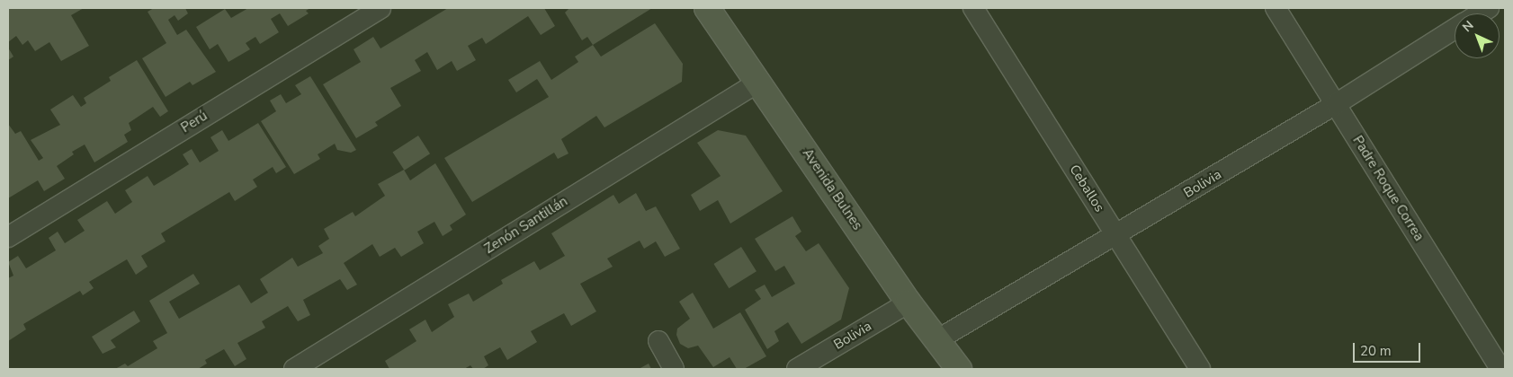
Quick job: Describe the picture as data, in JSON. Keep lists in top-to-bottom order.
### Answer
{
  "streets": {
    "street": [
      "Perú",
      "Bolivia",
      "Ceballos",
      "Padre Roque Correa",
      "Avenida Bulnes",
      "Zenón Santillán"
    ]
  },
  "crossings": [
    ["Bolivia", "Ceballos"],
    ["Bolivia", "Padre Roque Correa"],
    ["Bolivia", "Avenida Bulnes"],
    ["Avenida Bulnes", "Zenón Santillán"]
  ],
  "scale_bar": "20 m",
  "north": "top left"
}
